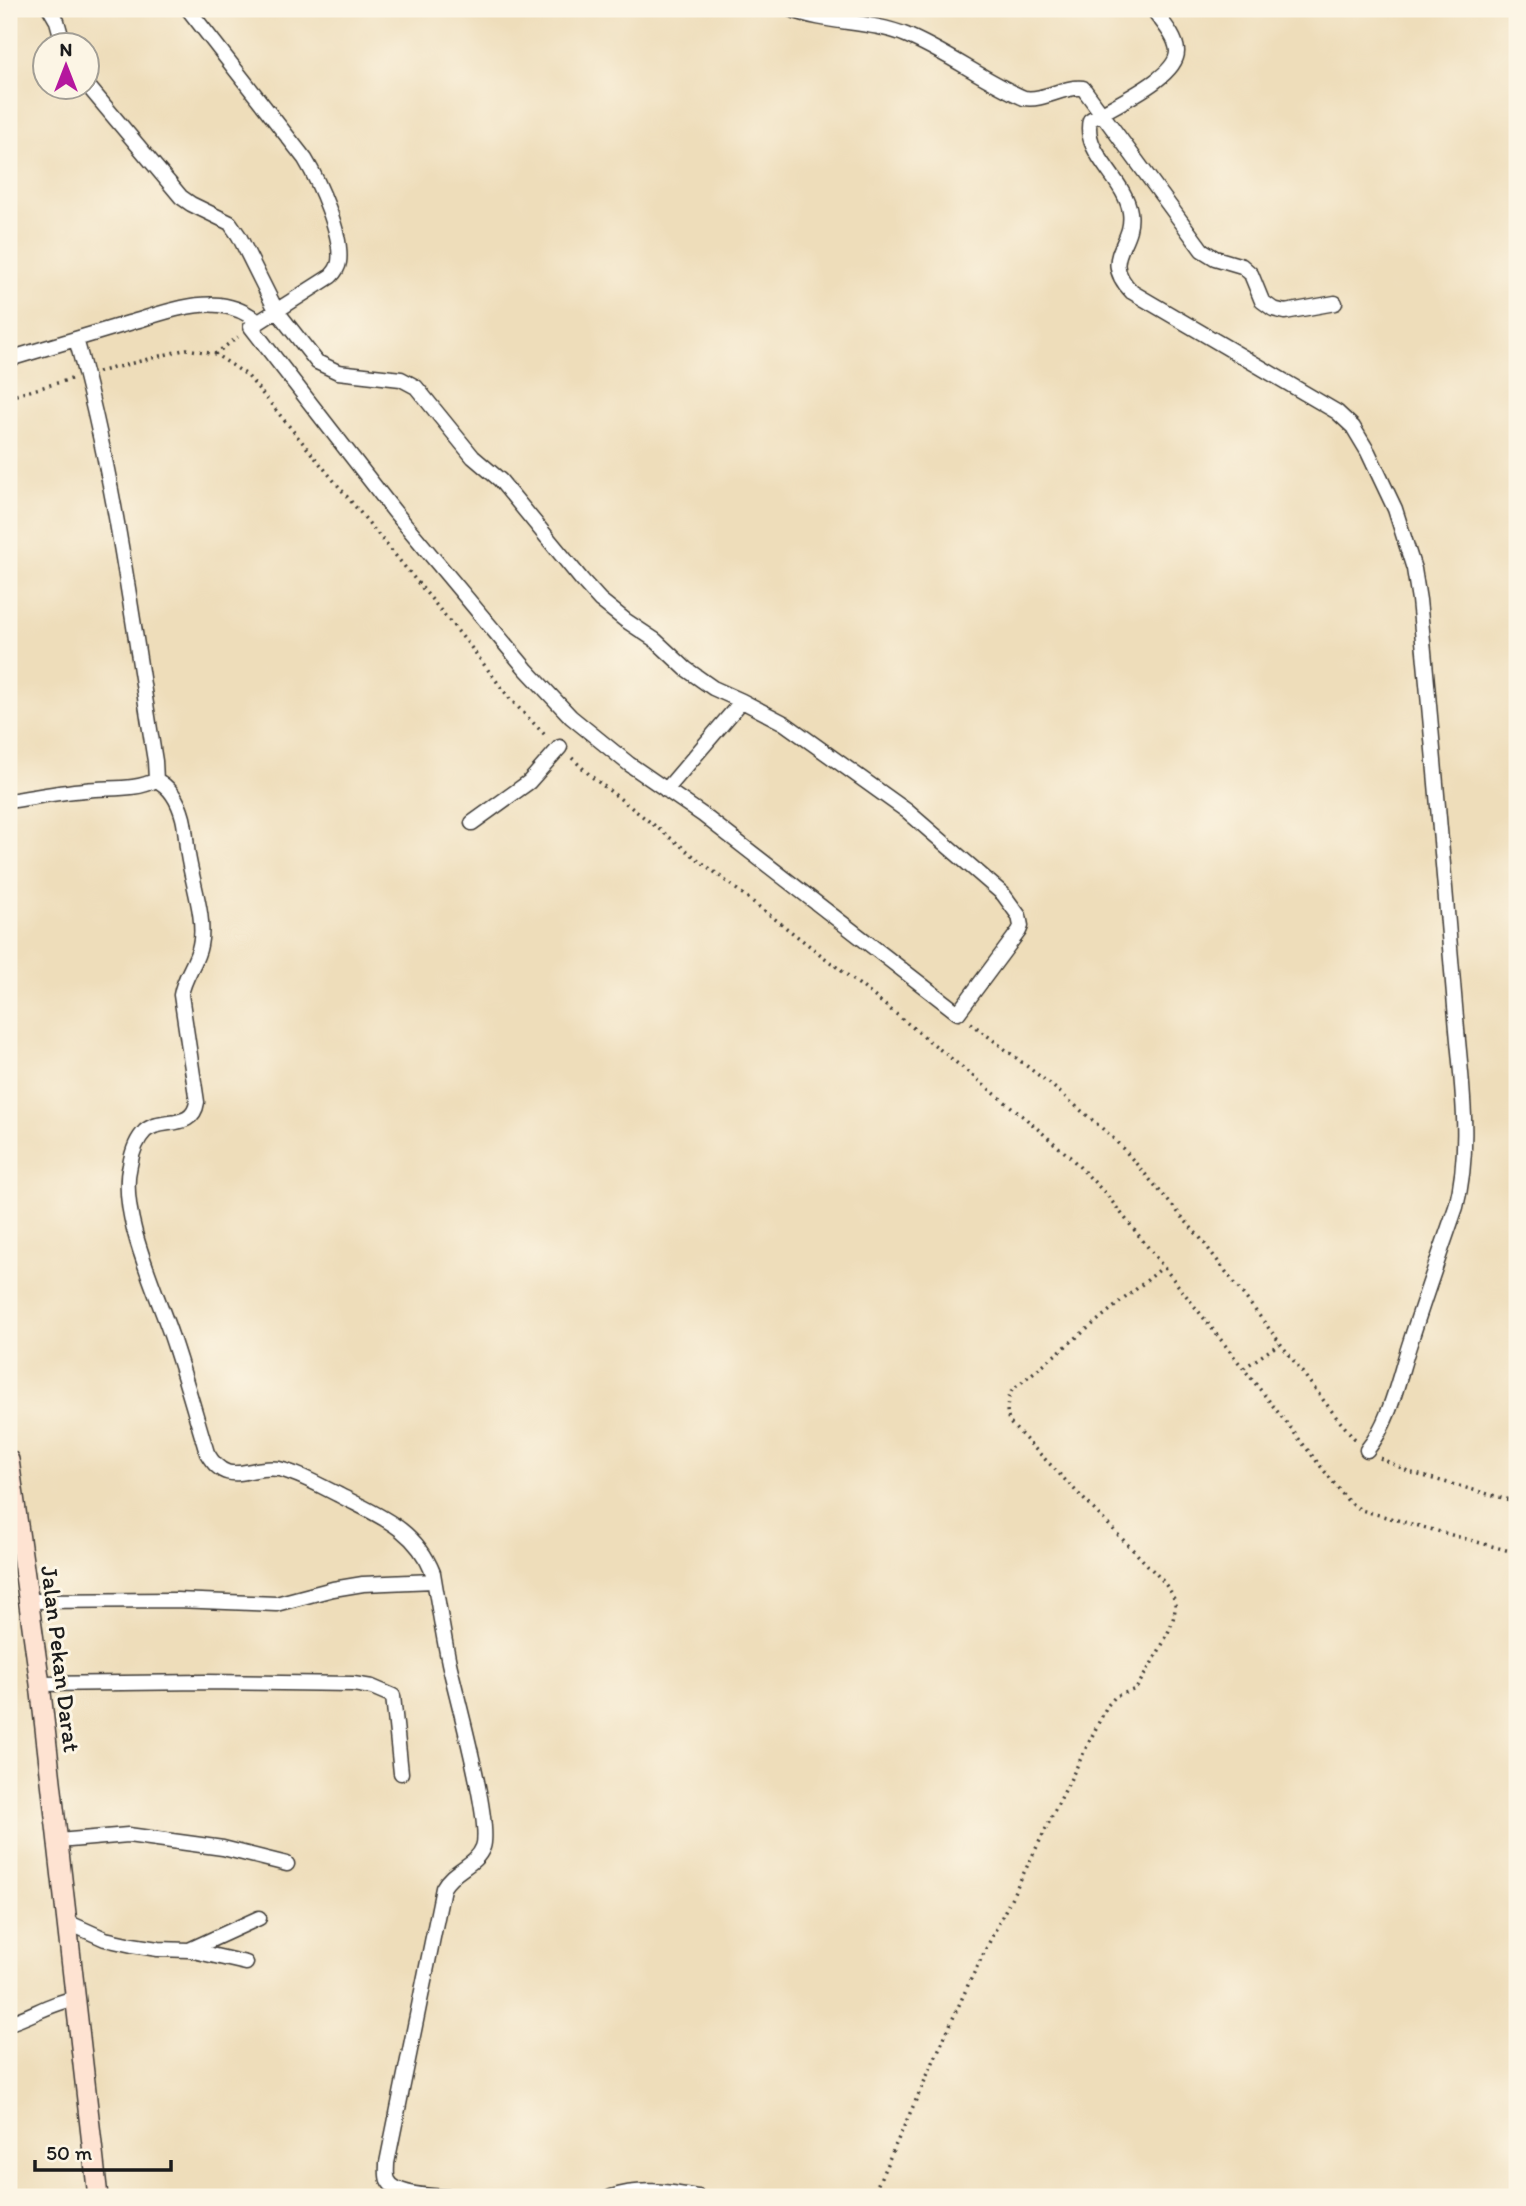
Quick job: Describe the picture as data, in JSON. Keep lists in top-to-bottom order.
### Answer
{
  "streets": {
    "main road": ["Jalan Pekan Darat"]
  },
  "scale_bar": "50 m",
  "north": "top"
}
